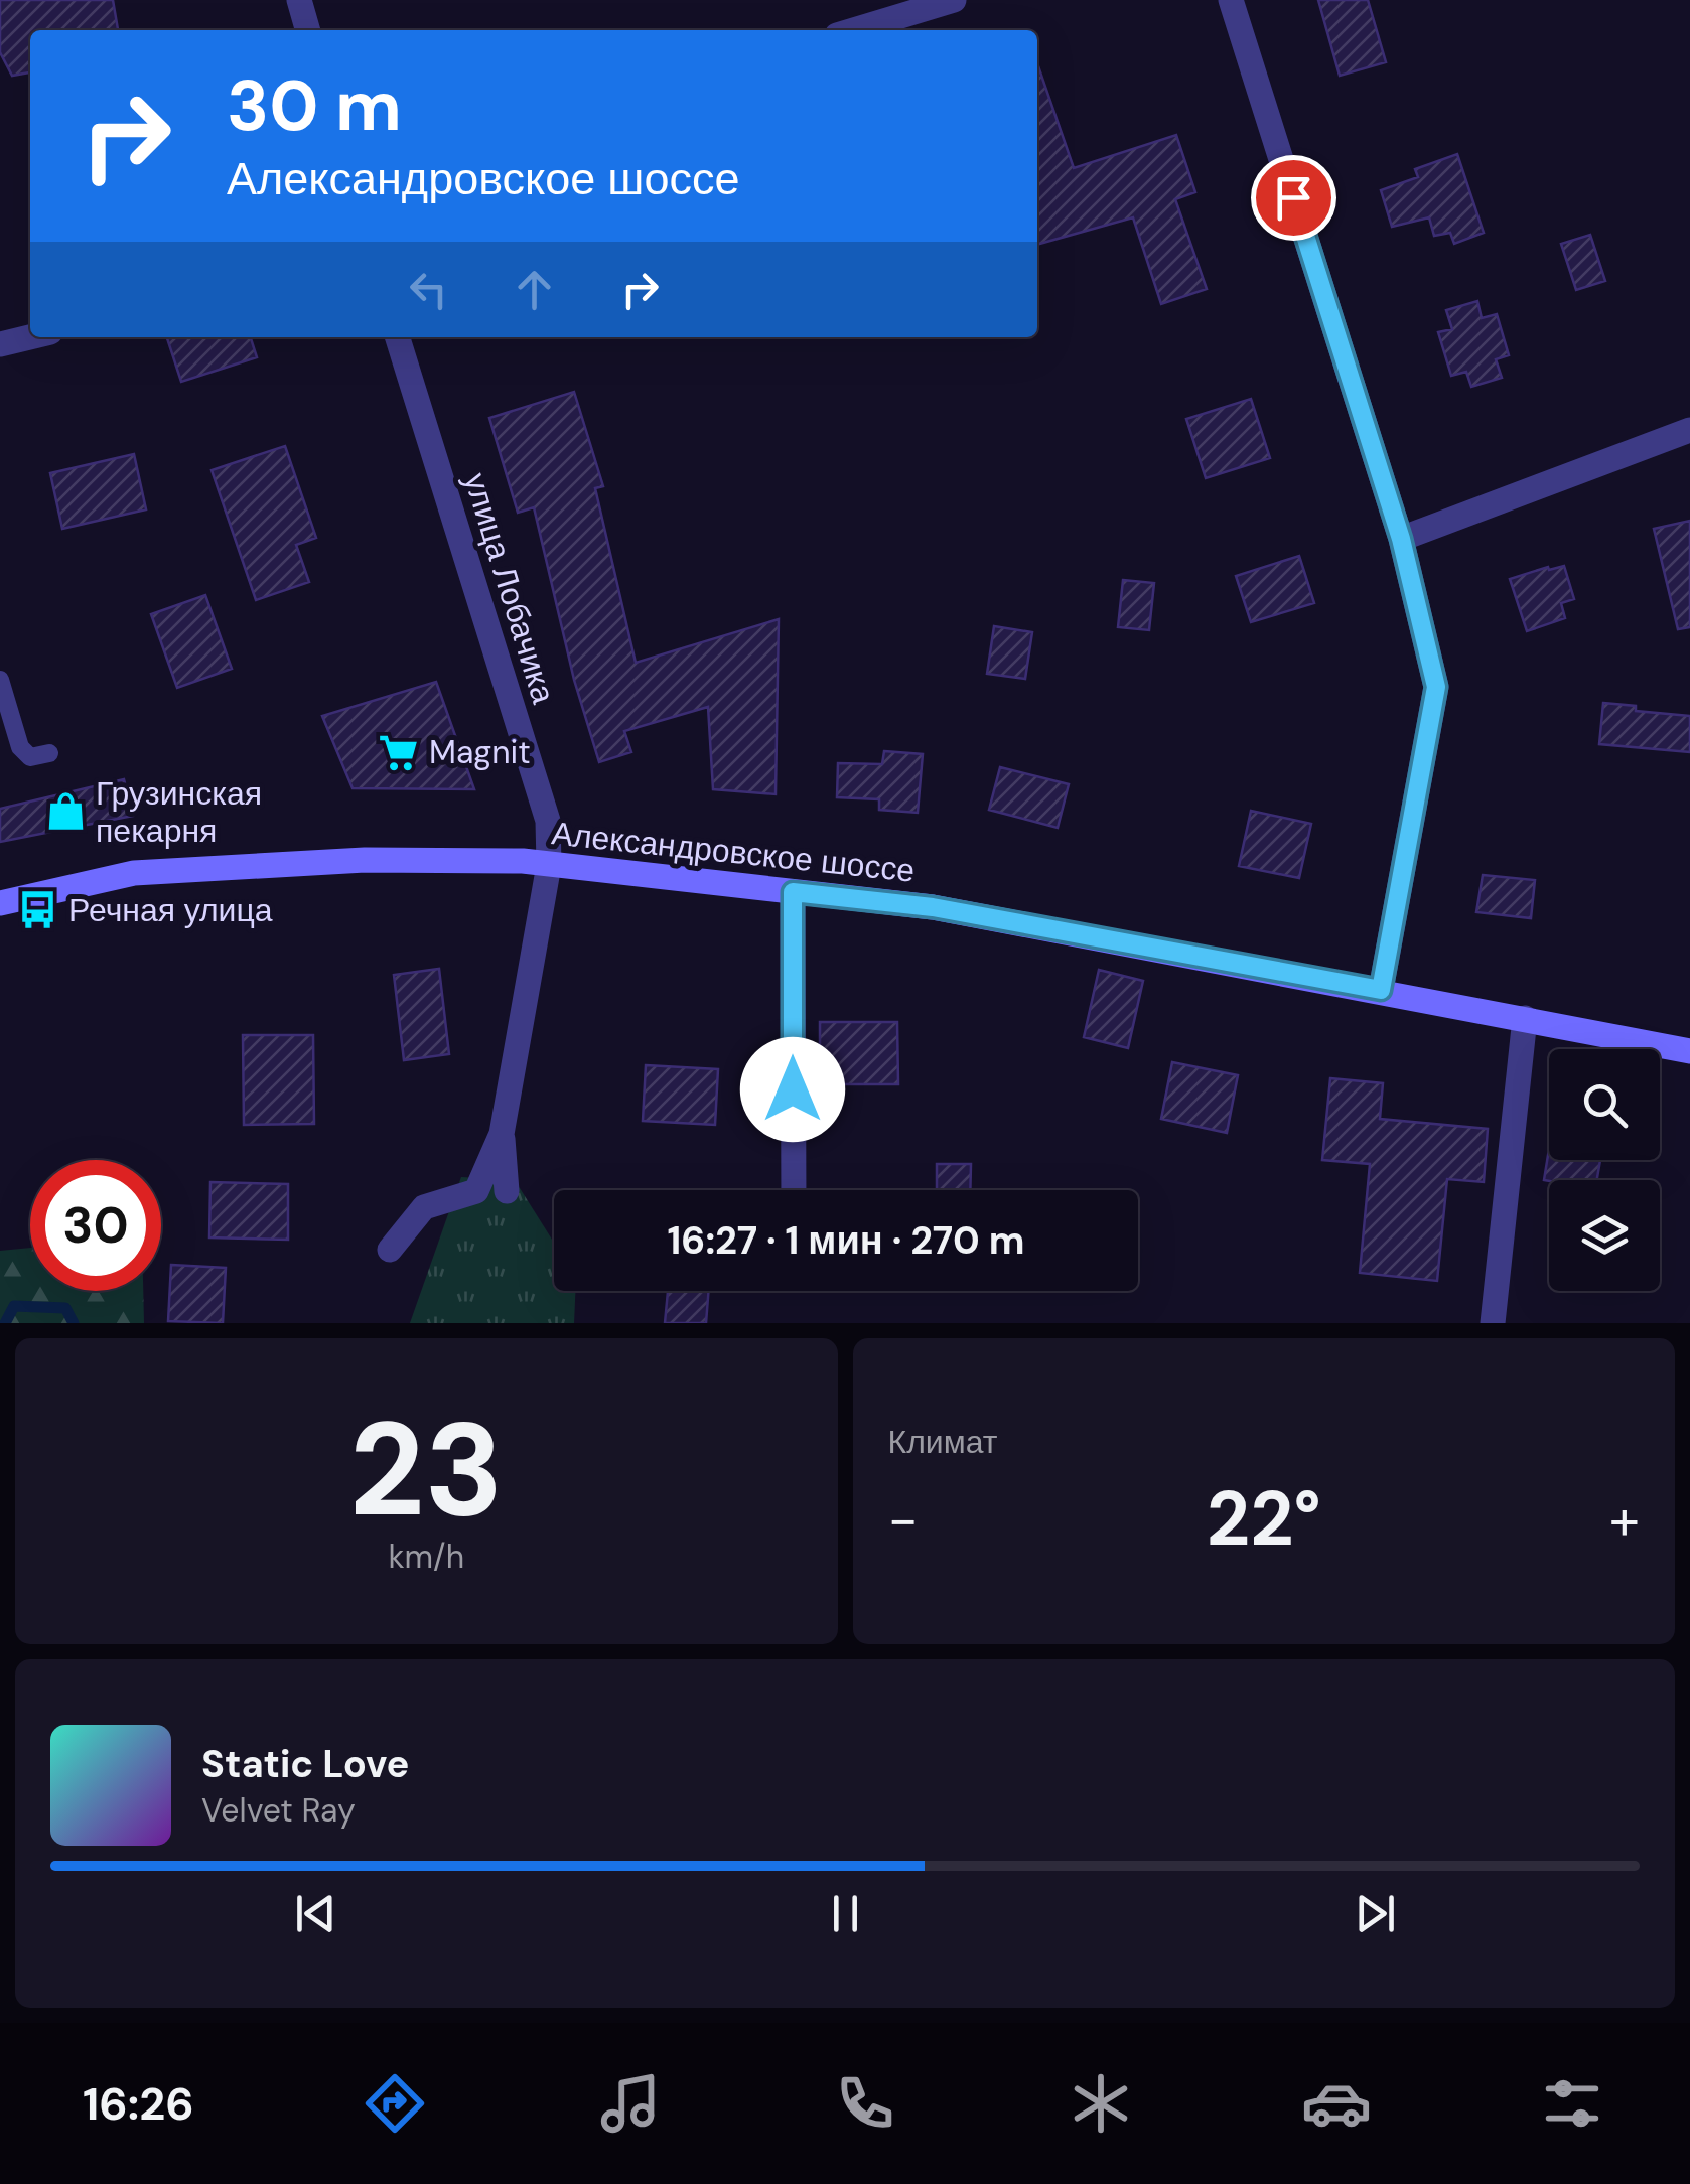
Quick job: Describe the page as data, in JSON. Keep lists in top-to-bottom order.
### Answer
{
  "streets": {
    "street": ["улица Лобачика", "Александровское шоссе"]
  },
  "crossings": [
    ["улица Лобачика", "Александровское шоссе"]
  ],
  "places": {
    "supermarket": ["Magnit"],
    "shop": ["Грузинская пекарня"],
    "bus stop": ["Речная улица"]
  },
  "page": {
    "turn": ["30 m", "Александровское шоссе"],
    "limit": "30",
    "trip": "16:27 · 1 мин · 270 m",
    "tile": [
      ["23", "km/h"],
      "Климат"
    ],
    "heat": ["−", "22°", "+"],
    "song": ["Static Love", "Velvet Ray"],
    "tabs": "16:26"
  }
}
